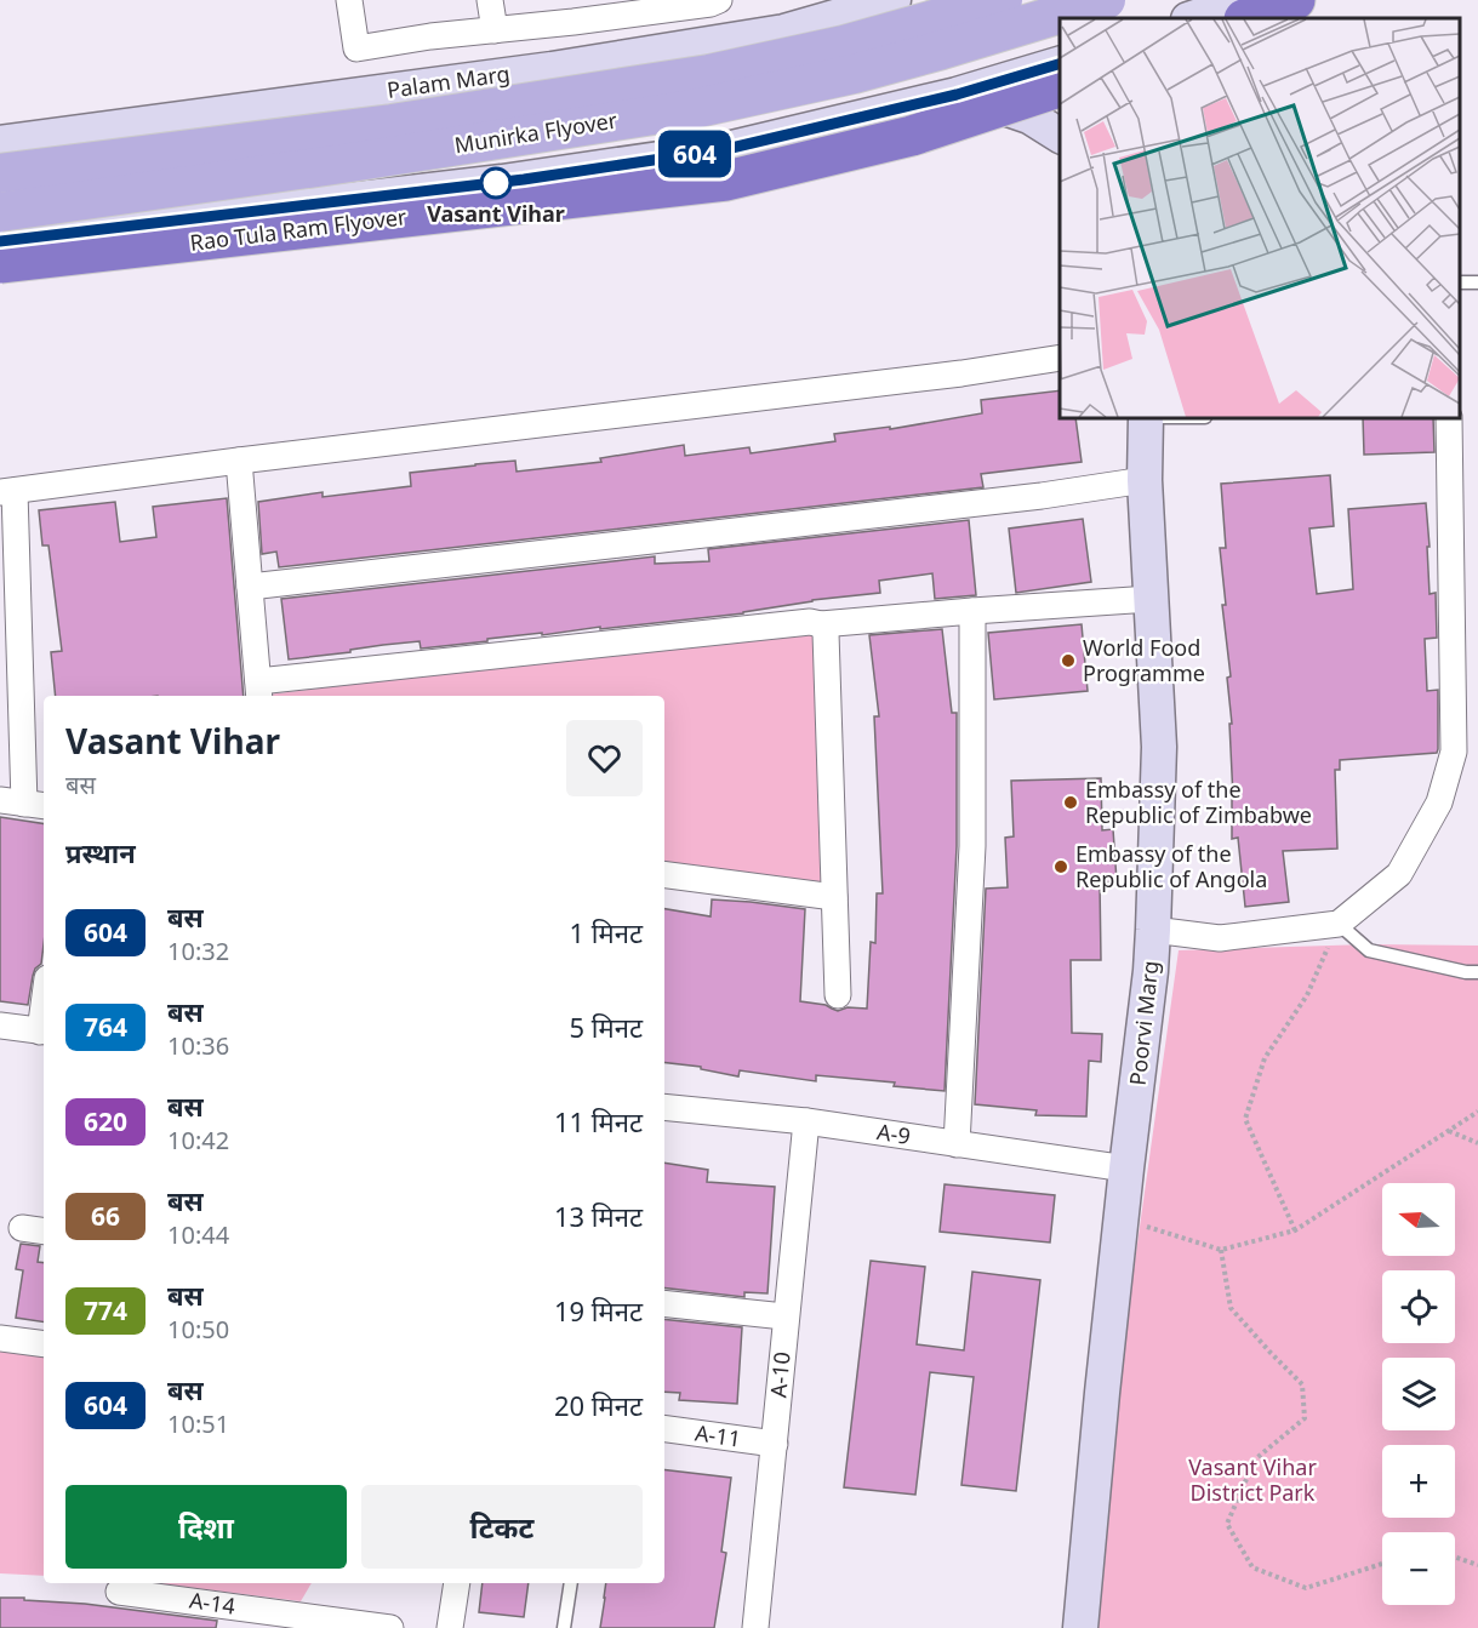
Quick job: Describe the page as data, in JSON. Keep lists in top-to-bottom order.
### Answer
{
  "streets": {
    "highway": ["Rao Tula Ram Flyover"],
    "main road": ["Palam Marg", "Munirka Flyover", "Poorvi Marg"],
    "street": [
      "A-9",
      "A-10",
      "A-11",
      "A-14"
    ]
  },
  "crossings": [
    ["Poorvi Marg", "A-9"],
    ["A-9", "A-10"],
    ["A-10", "A-11"]
  ],
  "parks": ["Vasant Vihar District Park"],
  "places": [
    "Vasant Vihar",
    "World Food Programme",
    "Embassy of the Republic of Zimbabwe",
    "Embassy of the Republic of Angola"
  ],
  "lines": ["bus line 604"],
  "north": "left",
  "page": {
    "on_map": "604",
    "heading": [
      ["Vasant Vihar", "बस"],
      "प्रस्थान"
    ],
    "list": [
      {
        "mark": "604",
        "name": "बस",
        "note": "10:32",
        "value": "1 मिनट"
      },
      {
        "mark": "764",
        "name": "बस",
        "note": "10:36",
        "value": "5 मिनट"
      },
      {
        "mark": "620",
        "name": "बस",
        "note": "10:42",
        "value": "11 मिनट"
      },
      {
        "mark": "66",
        "name": "बस",
        "note": "10:44",
        "value": "13 मिनट"
      },
      {
        "mark": "774",
        "name": "बस",
        "note": "10:50",
        "value": "19 मिनट"
      },
      {
        "mark": "604",
        "name": "बस",
        "note": "10:51",
        "value": "20 मिनट"
      }
    ],
    "map_buttons": ["+", "−"],
    "buttons": ["दिशा", "टिकट"]
  }
}
